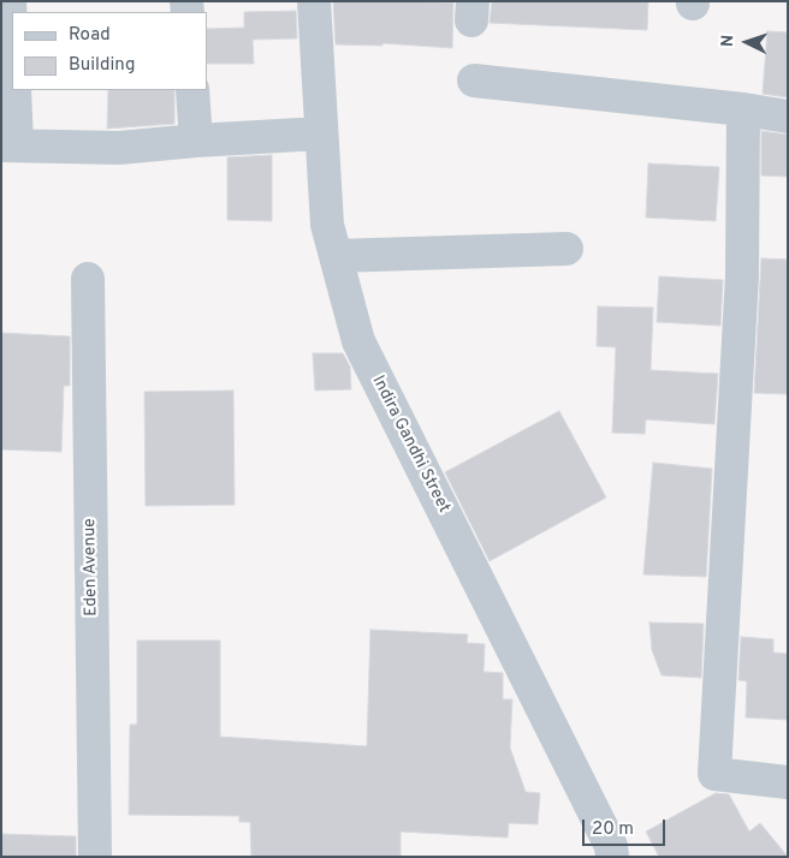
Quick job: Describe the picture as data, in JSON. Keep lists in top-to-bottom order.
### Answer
{
  "streets": {
    "street": ["Indira Gandhi Street", "Eden Avenue"]
  },
  "legend": ["Road", "Building"],
  "scale_bar": "20 m",
  "north": "left"
}
